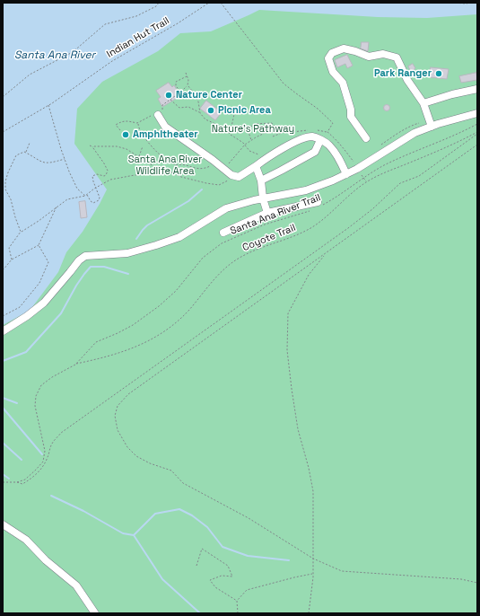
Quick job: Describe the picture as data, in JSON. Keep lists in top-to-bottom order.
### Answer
{
  "streets": {
    "path": ["Indian Hut Trail", "Santa Ana River Trail", "Coyote Trail"]
  },
  "crossings": [
    ["Santa Ana River Trail", "Coyote Trail"]
  ],
  "water": ["Santa Ana River"],
  "parks": ["Nature's Pathway", "Santa Ana River Wildlife Area"],
  "places": [
    "Park Ranger",
    "Nature Center",
    "Picnic Area",
    "Amphitheater"
  ]
}
